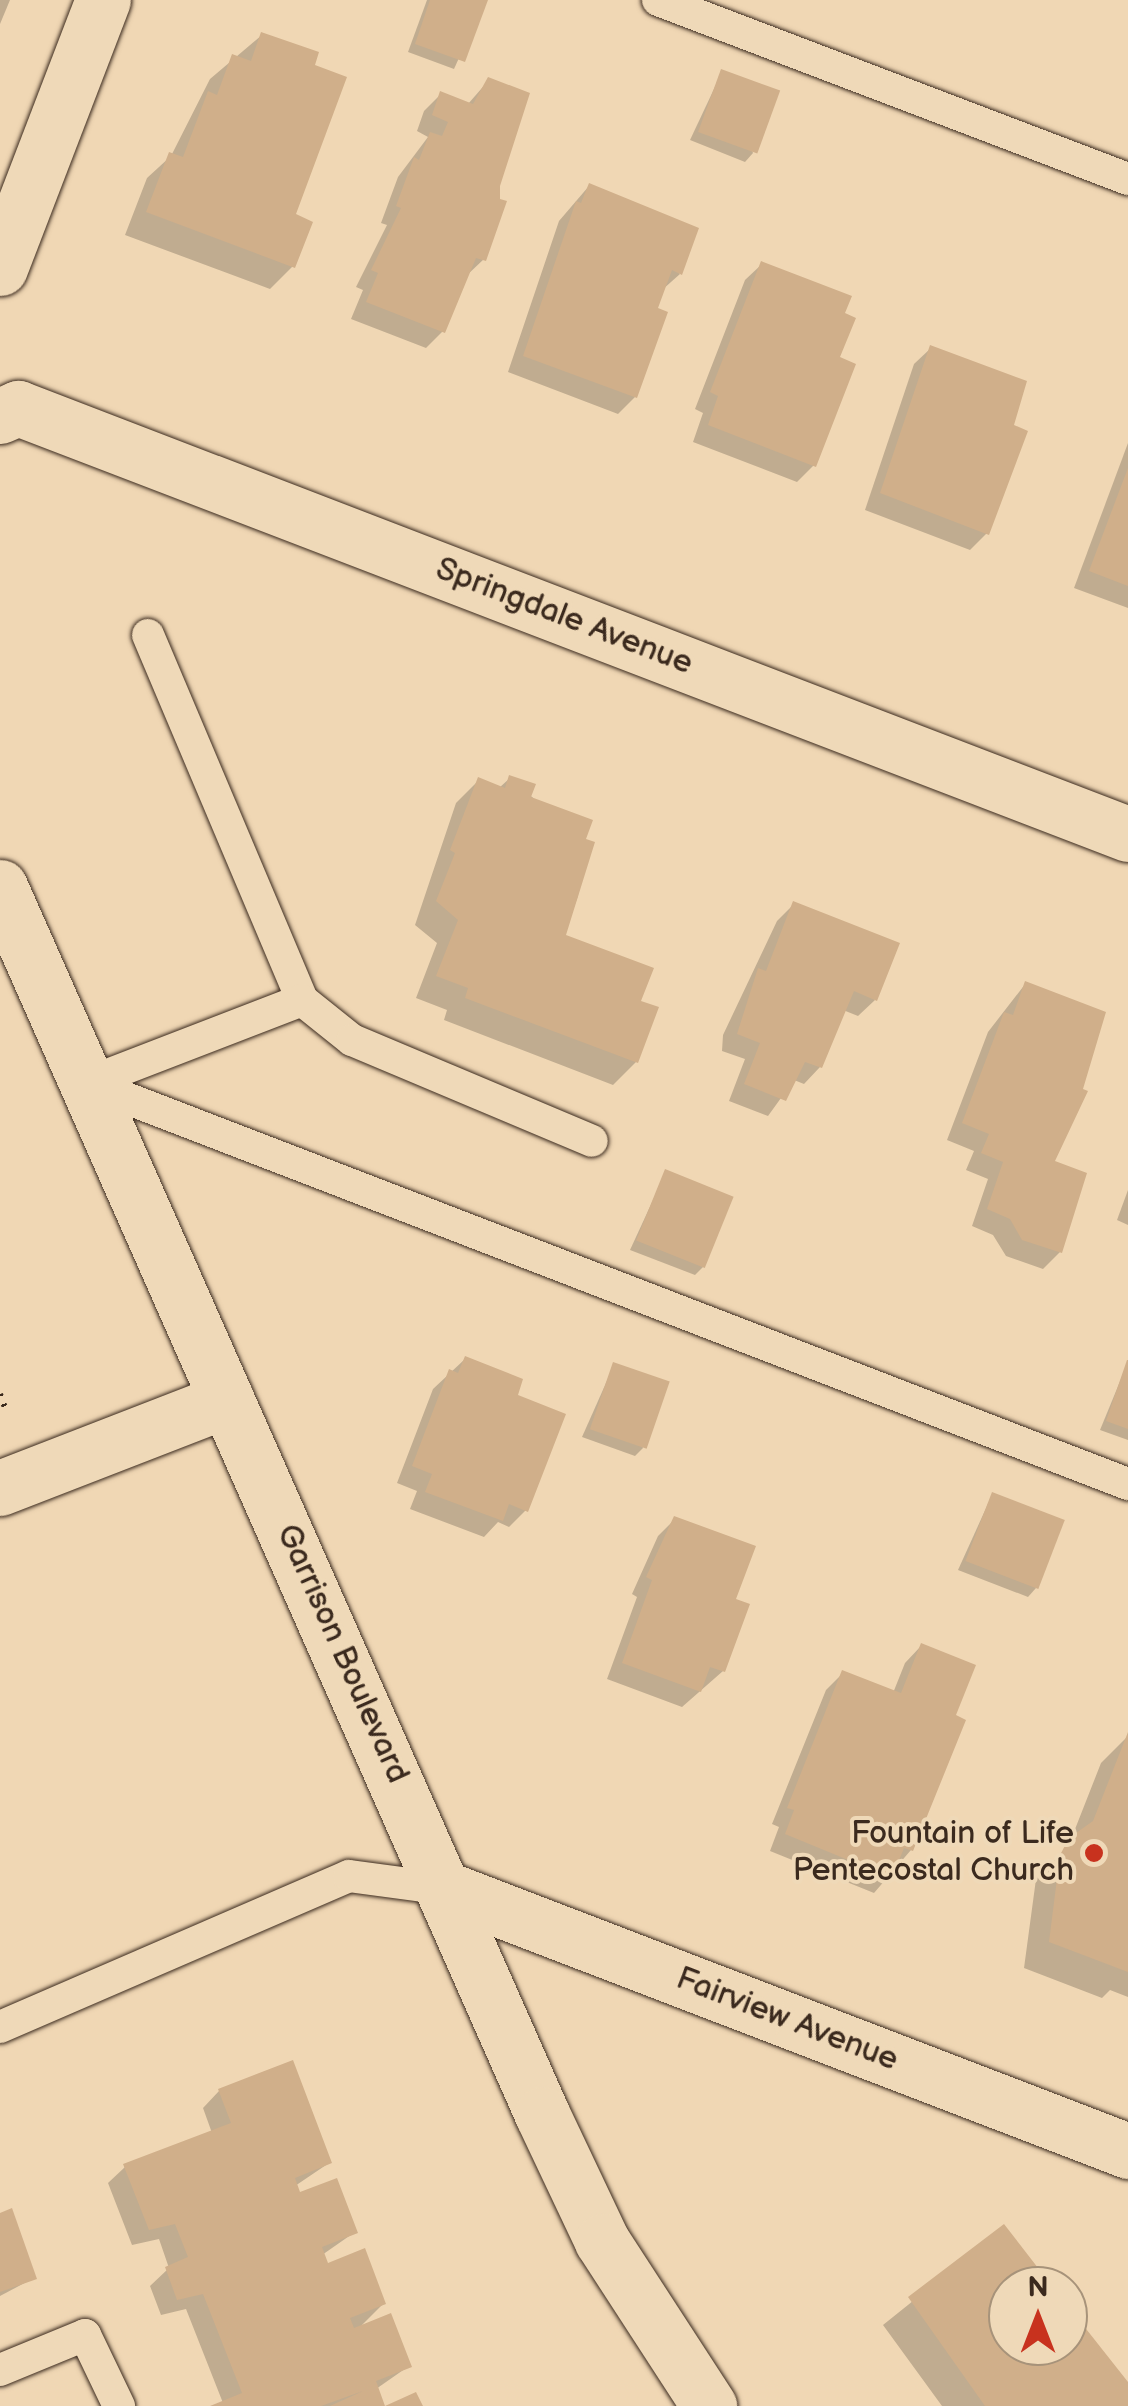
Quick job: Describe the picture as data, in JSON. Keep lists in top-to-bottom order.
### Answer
{
  "streets": {
    "street": ["Springdale Avenue", "Garrison Boulevard", "Fairview Avenue"]
  },
  "crossings": [
    ["Garrison Boulevard", "Fairview Avenue"]
  ],
  "places": ["Fountain of Life Pentecostal Church"],
  "north": "top"
}
